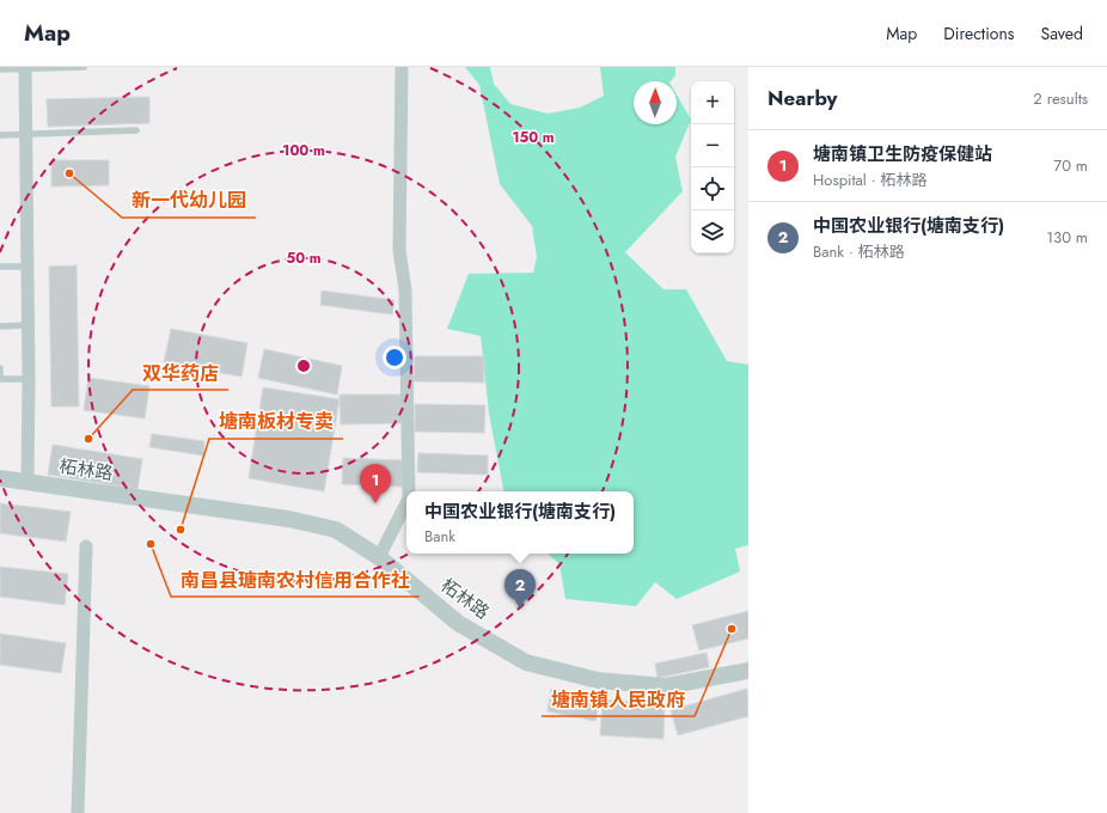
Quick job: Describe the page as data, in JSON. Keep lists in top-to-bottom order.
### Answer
{
  "streets": {
    "street": ["柘林路"]
  },
  "places": [
    "新一代幼儿园",
    "双华药店",
    "塘南板材专卖",
    "南昌县瑭南农村信用合作社",
    "塘南镇人民政府"
  ],
  "north": "top",
  "page": {
    "header": "Map",
    "nav": ["Map", "Directions", "Saved"],
    "heading": ["Nearby", "2 results"],
    "map_buttons": ["+", "−"],
    "list": [
      {
        "mark": "1",
        "name": "塘南镇卫生防疫保健站",
        "note": "Hospital · 柘林路",
        "value": "70 m"
      },
      {
        "mark": "2",
        "name": "中国农业银行(塘南支行)",
        "note": "Bank · 柘林路",
        "value": "130 m"
      }
    ],
    "pins": ["1", "2"],
    "popup": ["中国农业银行(塘南支行)", "Bank"]
  },
  "rings": ["150 m", "100 m", "50 m"]
}
